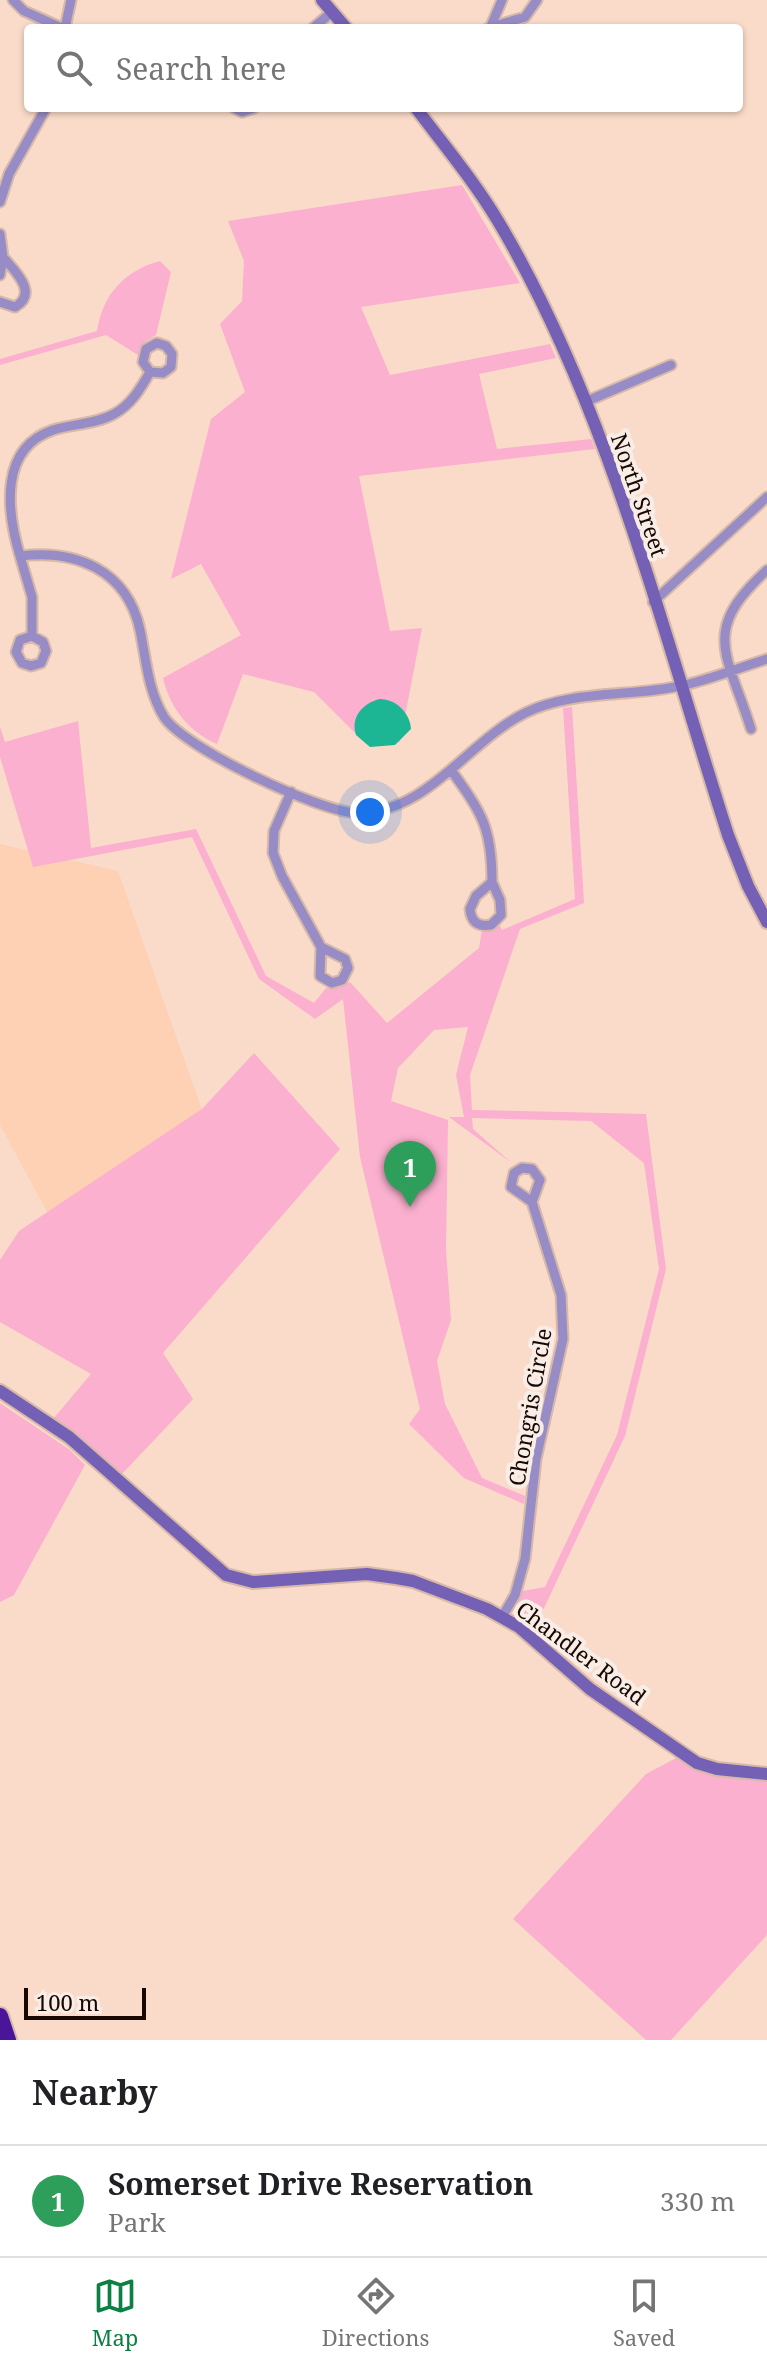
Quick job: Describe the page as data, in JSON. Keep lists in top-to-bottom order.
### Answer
{
  "streets": {
    "main road": ["North Street", "Chandler Road"],
    "street": ["Chongris Circle"]
  },
  "crossings": [
    ["Chongris Circle", "Chandler Road"]
  ],
  "scale_bar": "100 m",
  "page": {
    "search": "Search here",
    "pins": "1",
    "scale": "100 m",
    "heading": "Nearby",
    "list": [
      {
        "mark": "1",
        "name": "Somerset Drive Reservation",
        "note": "Park",
        "value": "330 m"
      }
    ],
    "nav": ["Map", "Directions", "Saved"]
  }
}
